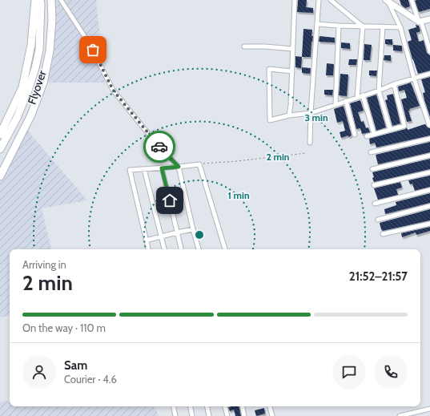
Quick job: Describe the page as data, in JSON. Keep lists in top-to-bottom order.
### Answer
{
  "streets": {
    "highway": ["Flyover"]
  },
  "page": {
    "heading": ["2 min", "Arriving in", "21:52–21:57"],
    "panel": ["Sam", "Courier · 4.6"],
    "bar": "On the way · 110 m"
  },
  "rings": ["3 min", "2 min", "1 min"]
}
